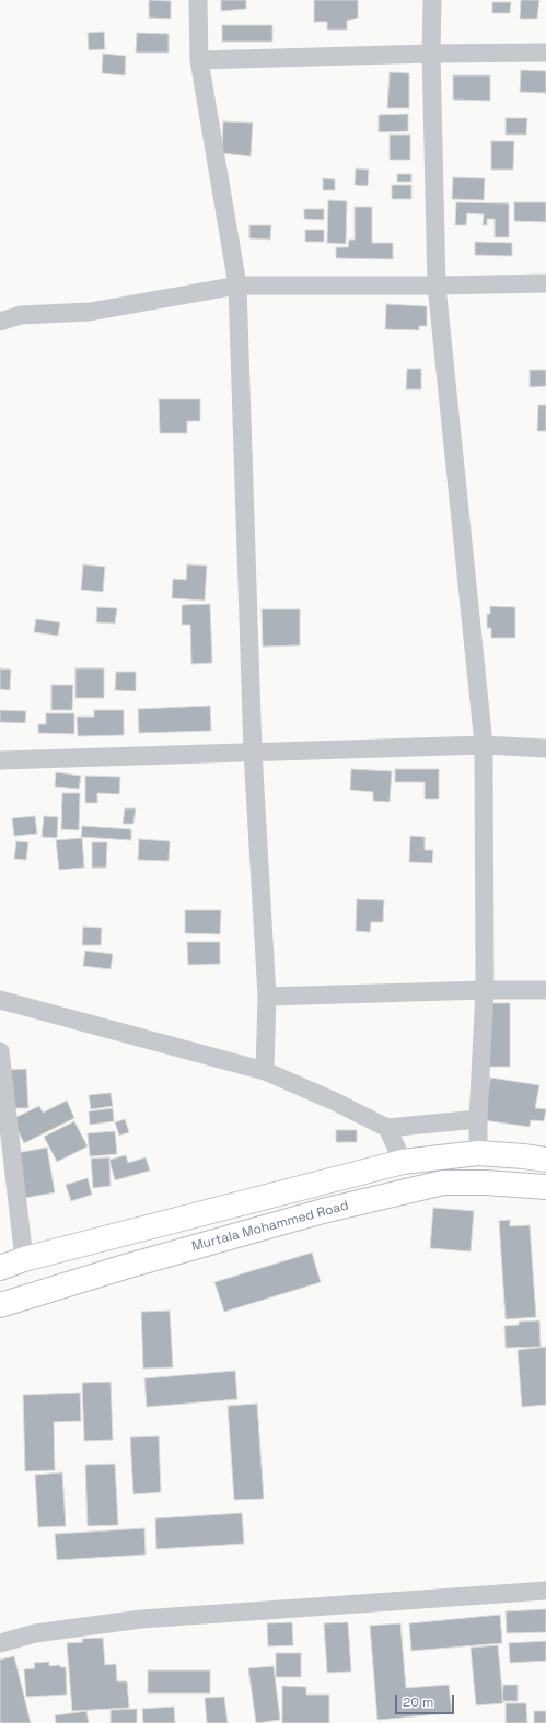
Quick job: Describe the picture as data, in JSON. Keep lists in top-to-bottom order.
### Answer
{
  "streets": {
    "main road": ["Murtala Mohammed Road"]
  },
  "scale_bar": "20 m"
}
